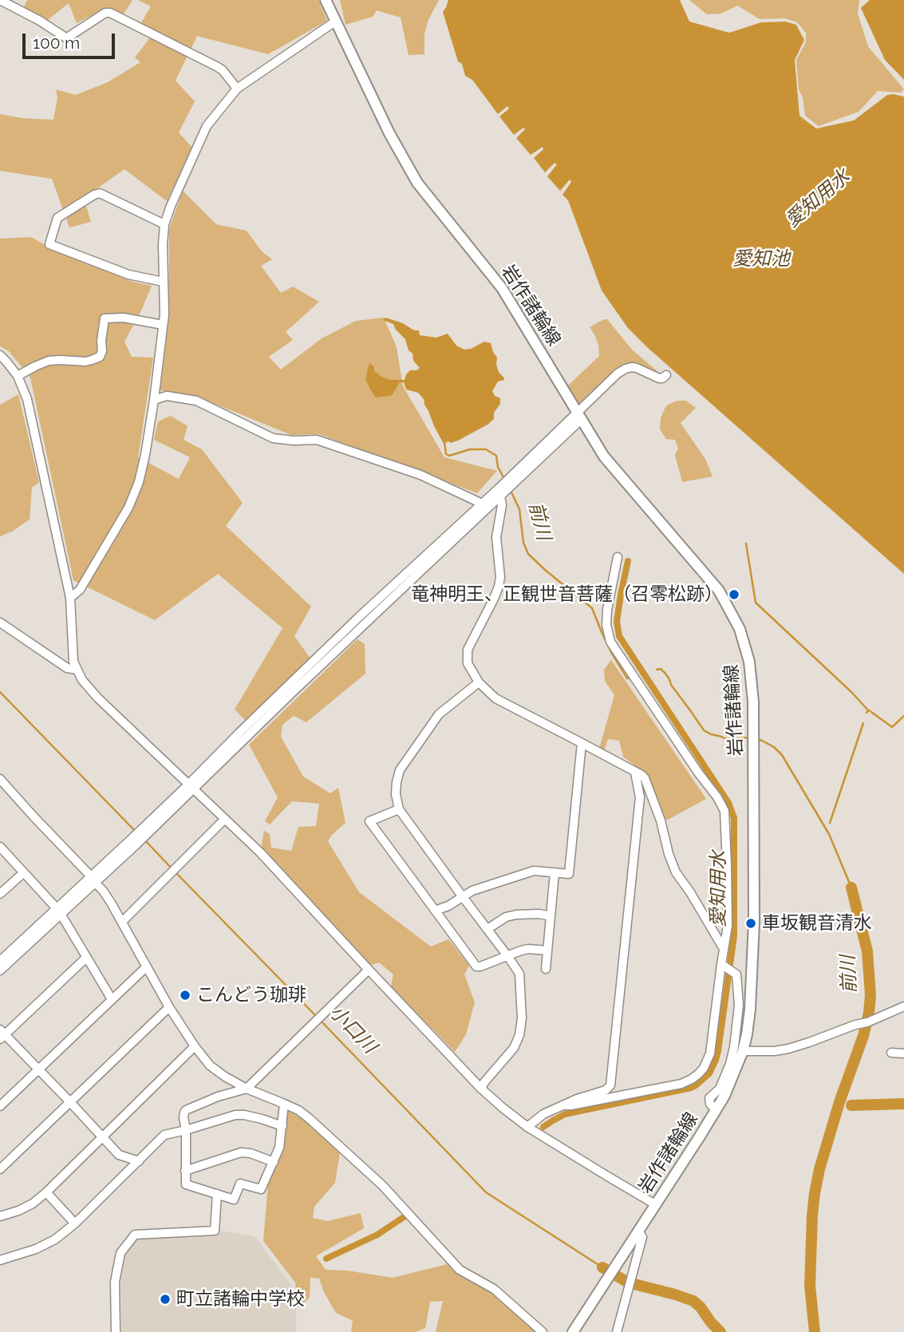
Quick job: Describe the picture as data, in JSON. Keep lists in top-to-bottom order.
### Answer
{
  "streets": {
    "main road": ["岩作諸輪線"]
  },
  "water": [
    "愛知用水",
    "愛知池",
    "前川",
    "小口川"
  ],
  "places": [
    "竜神明王、正観世音菩薩（召零松跡）",
    "車坂観音清水",
    "こんどう珈琲",
    "町立諸輪中学校"
  ],
  "scale_bar": "100 m"
}
